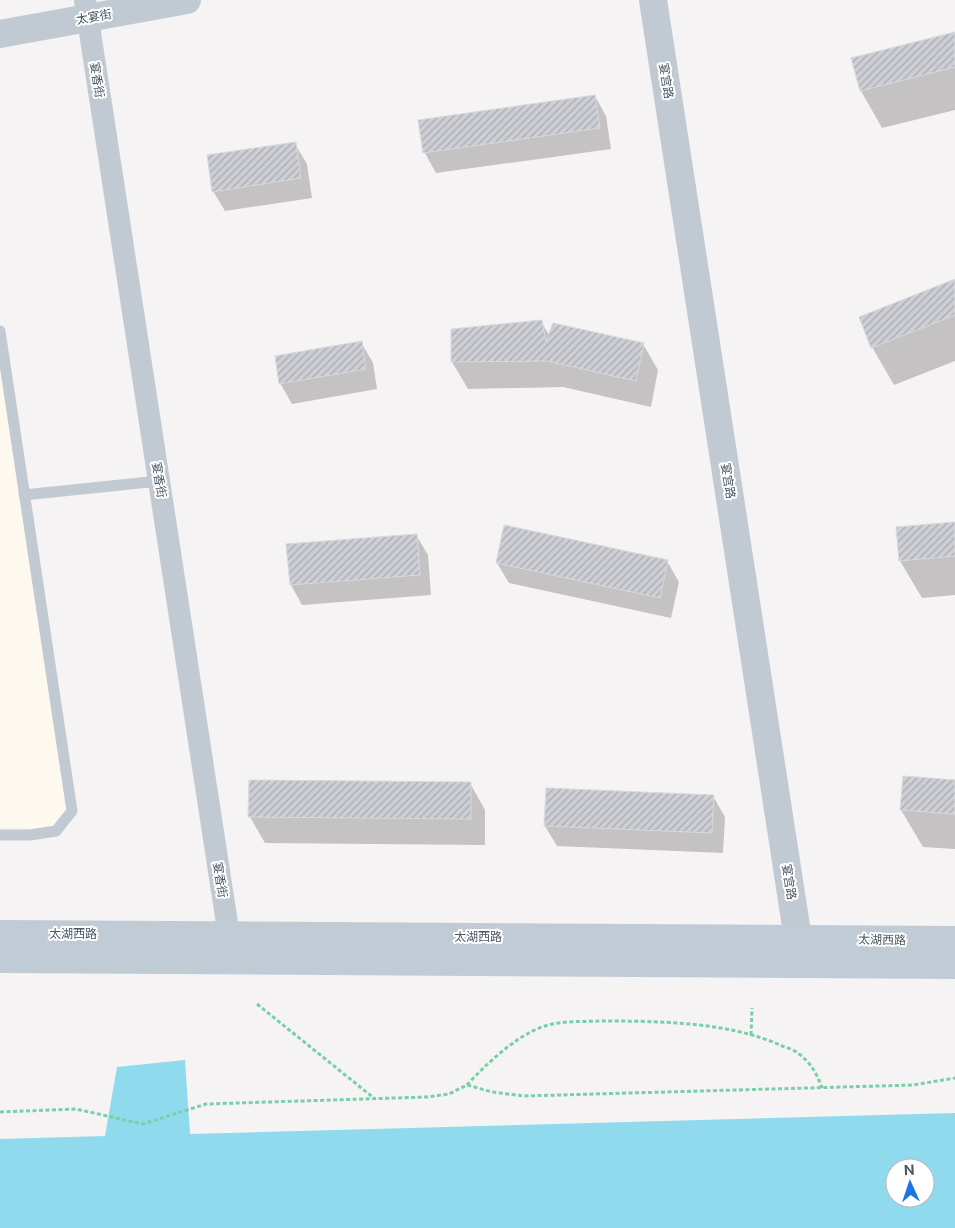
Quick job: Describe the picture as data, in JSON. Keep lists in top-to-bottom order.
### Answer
{
  "streets": {
    "main road": ["太湖西路"],
    "street": ["太宴街", "宴香街", "宴宫路"]
  },
  "crossings": [
    ["太宴街", "宴香街"],
    ["宴香街", "太湖西路"],
    ["宴宫路", "太湖西路"]
  ],
  "north": "top"
}
